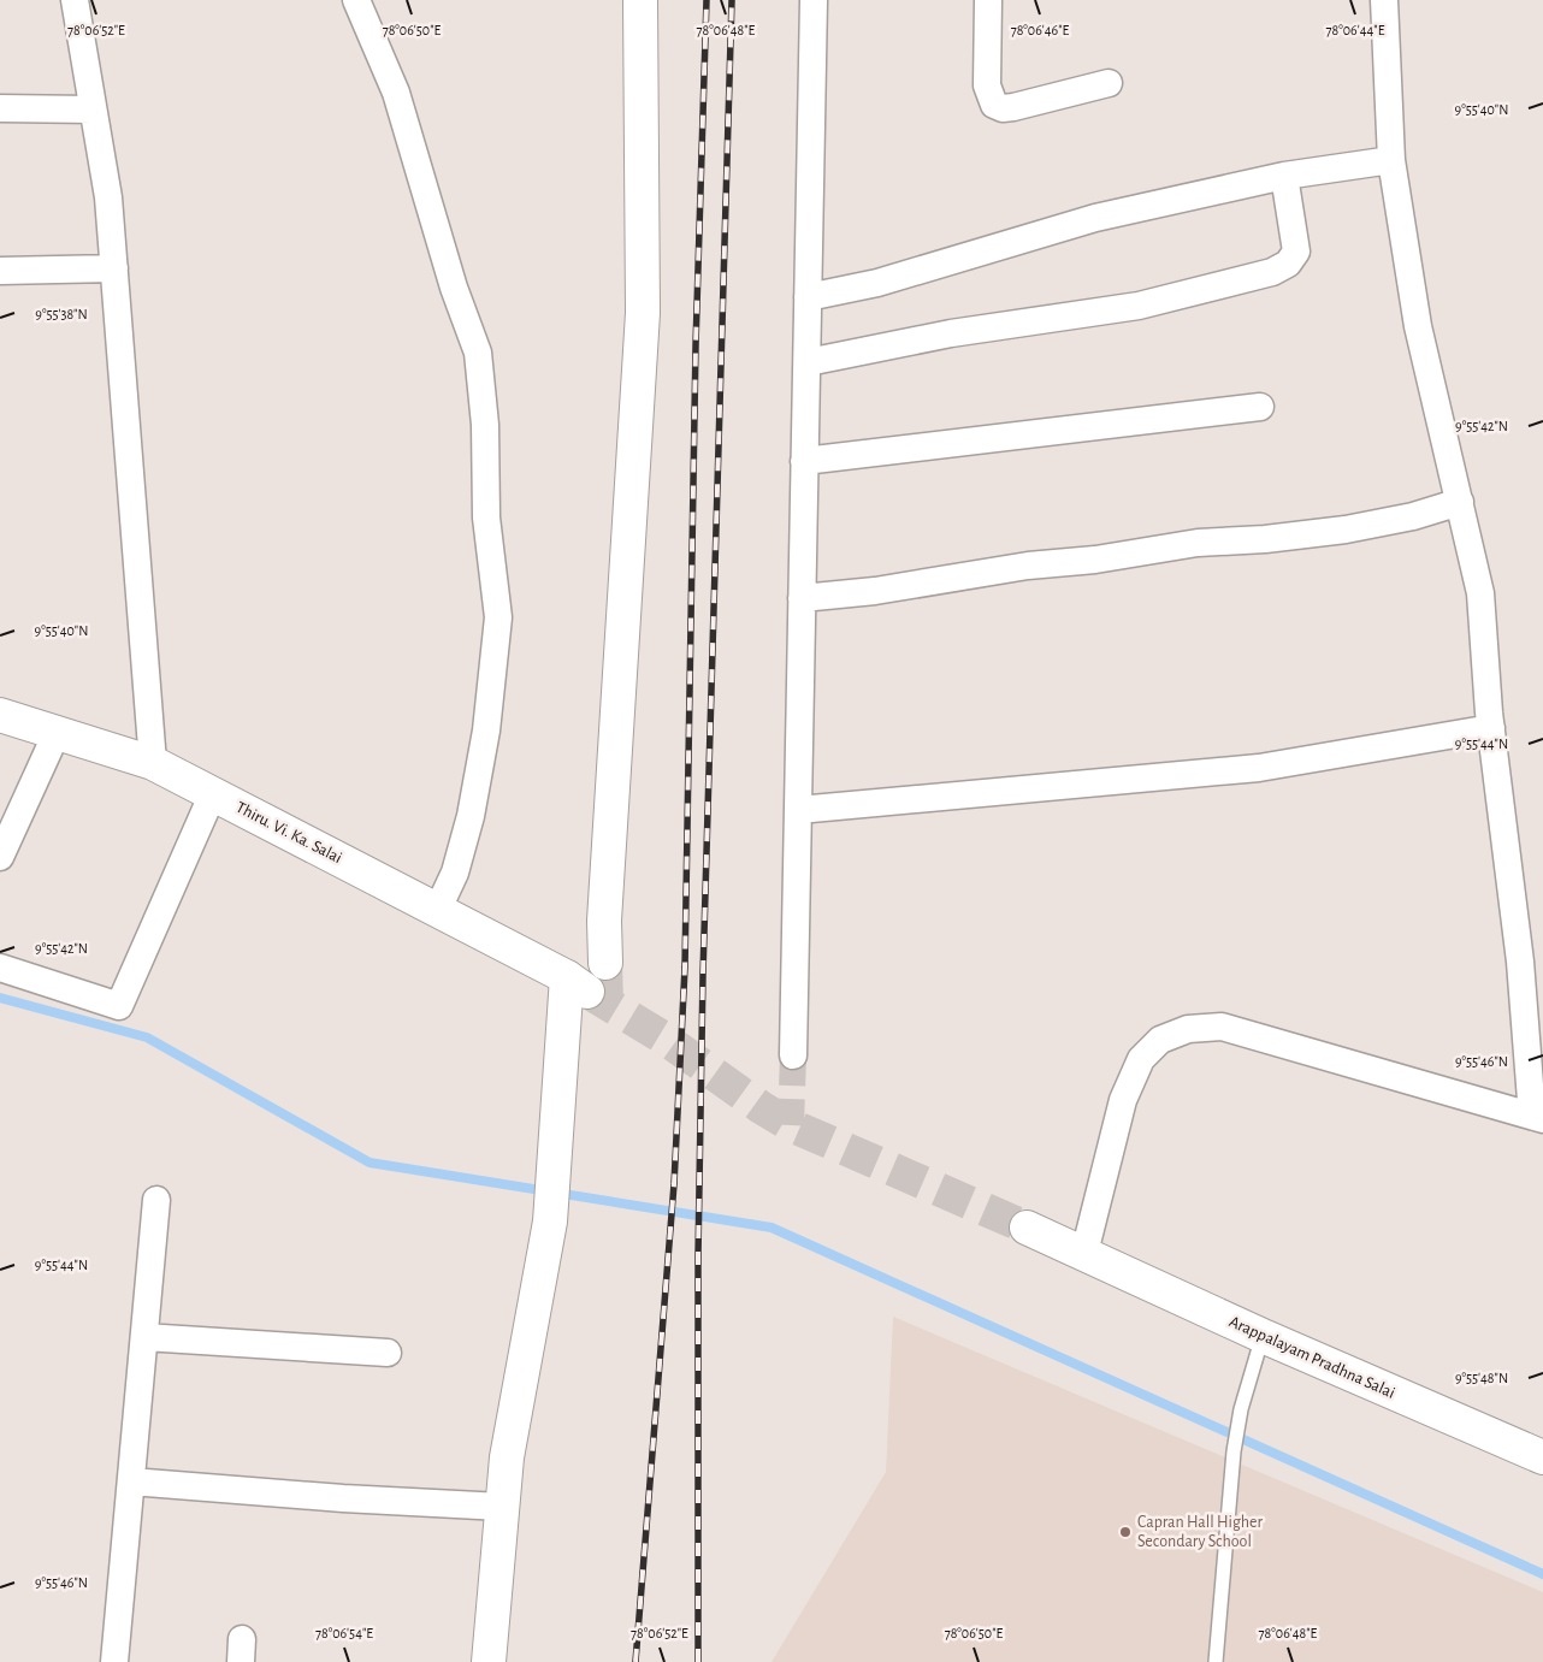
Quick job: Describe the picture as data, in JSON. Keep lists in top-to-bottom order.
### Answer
{
  "streets": {
    "street": ["Thiru. Vi. Ka. Salai", "Arappalayam Pradhna Salai"]
  },
  "places": ["Capran Hall Higher Secondary School"],
  "coordinates": [
    "78°06'44\"E",
    "78°06'52\"E",
    "78°06'50\"E",
    "78°06'48\"E",
    "78°06'46\"E",
    "9°55'40\"N",
    "9°55'38\"N",
    "9°55'42\"N",
    "9°55'44\"N",
    "9°55'46\"N",
    "9°55'48\"N",
    "78°06'54\"E"
  ]
}
